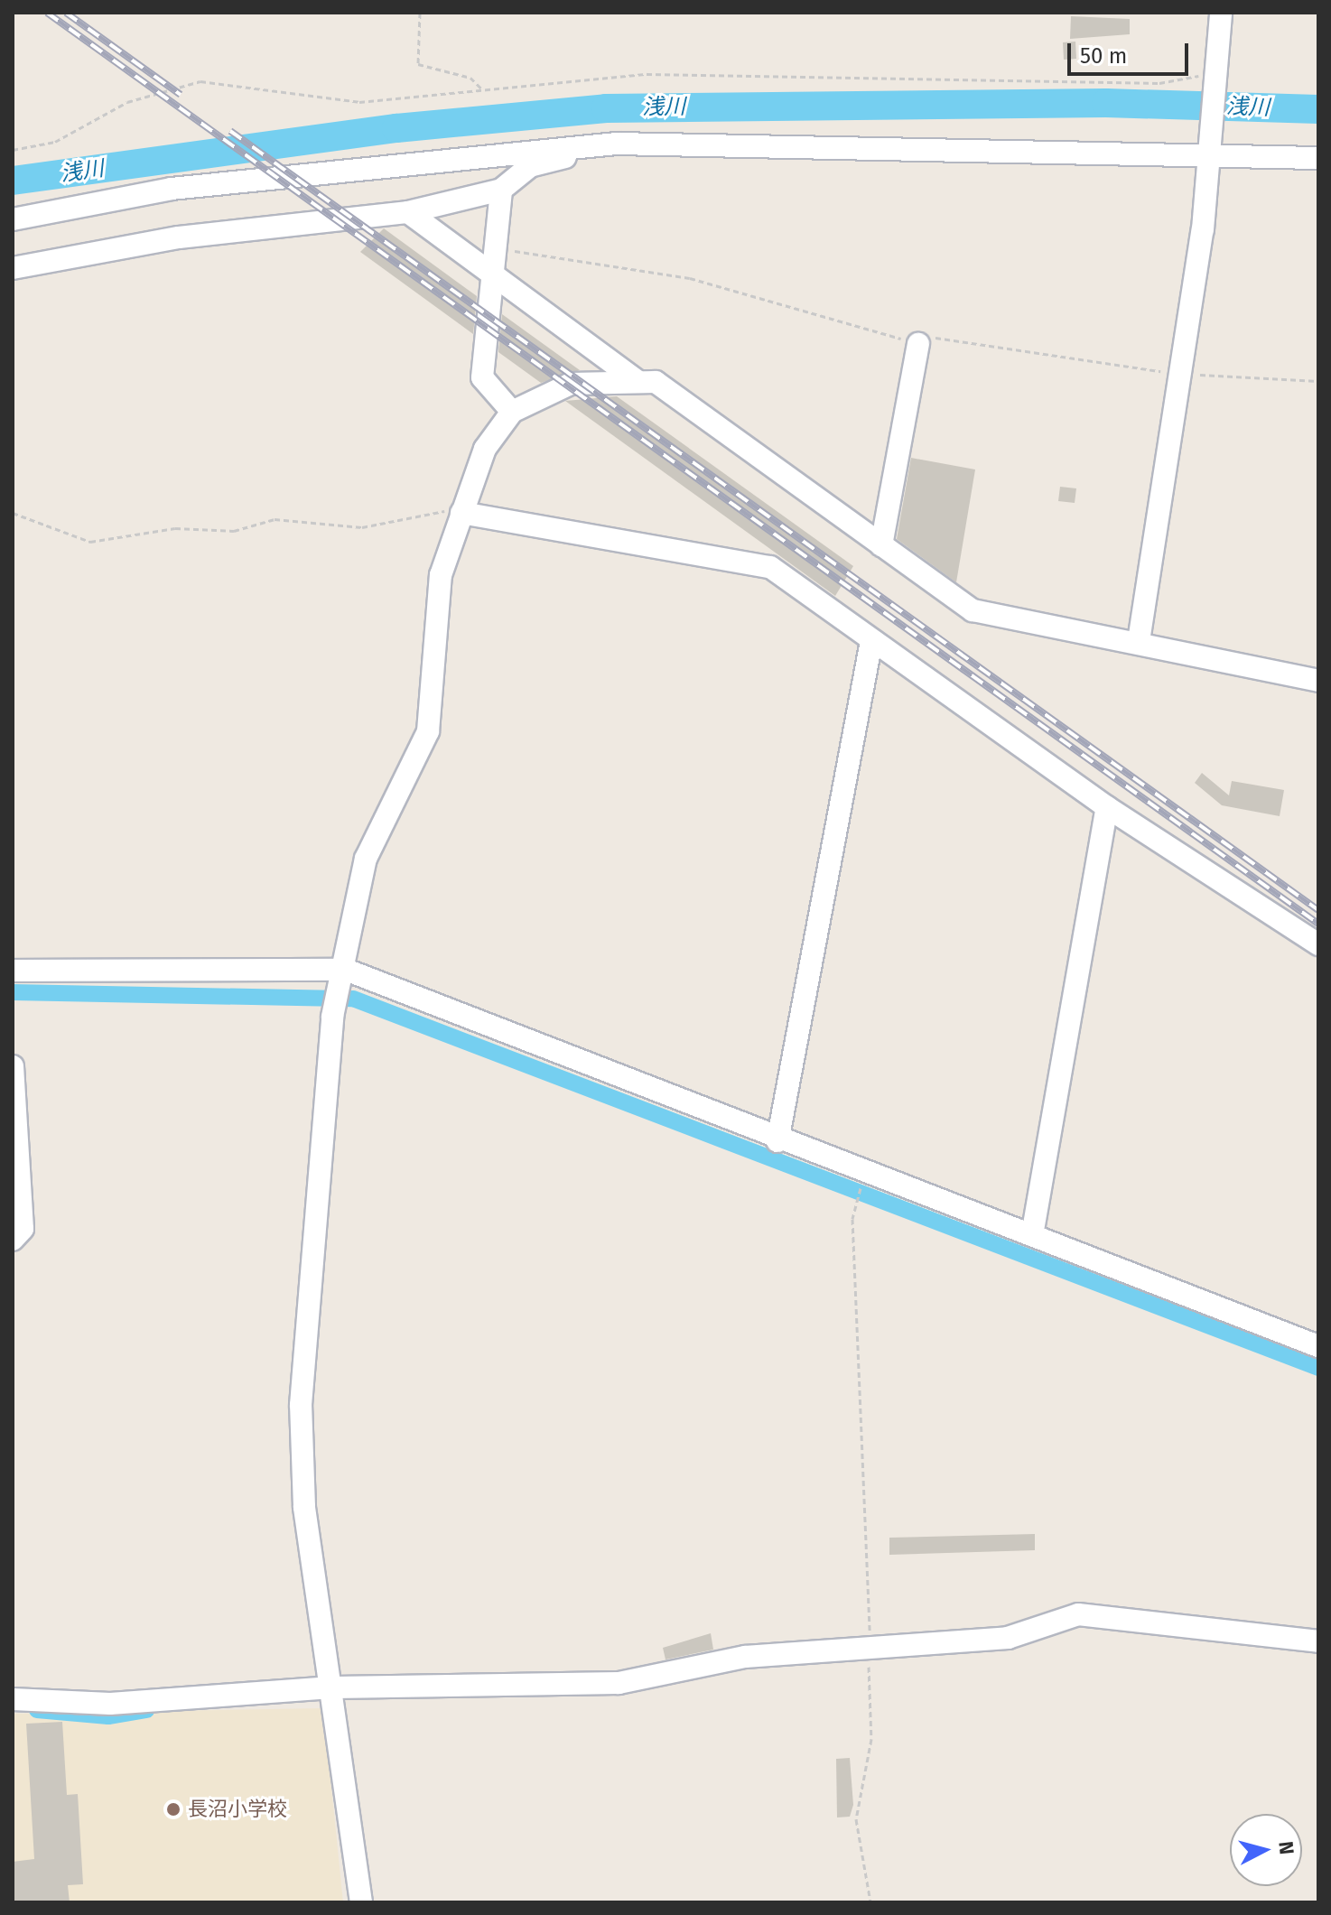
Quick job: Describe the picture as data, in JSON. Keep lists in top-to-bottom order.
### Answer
{
  "water": ["浅川"],
  "places": ["長沼小学校"],
  "scale_bar": "50 m",
  "north": "right"
}
